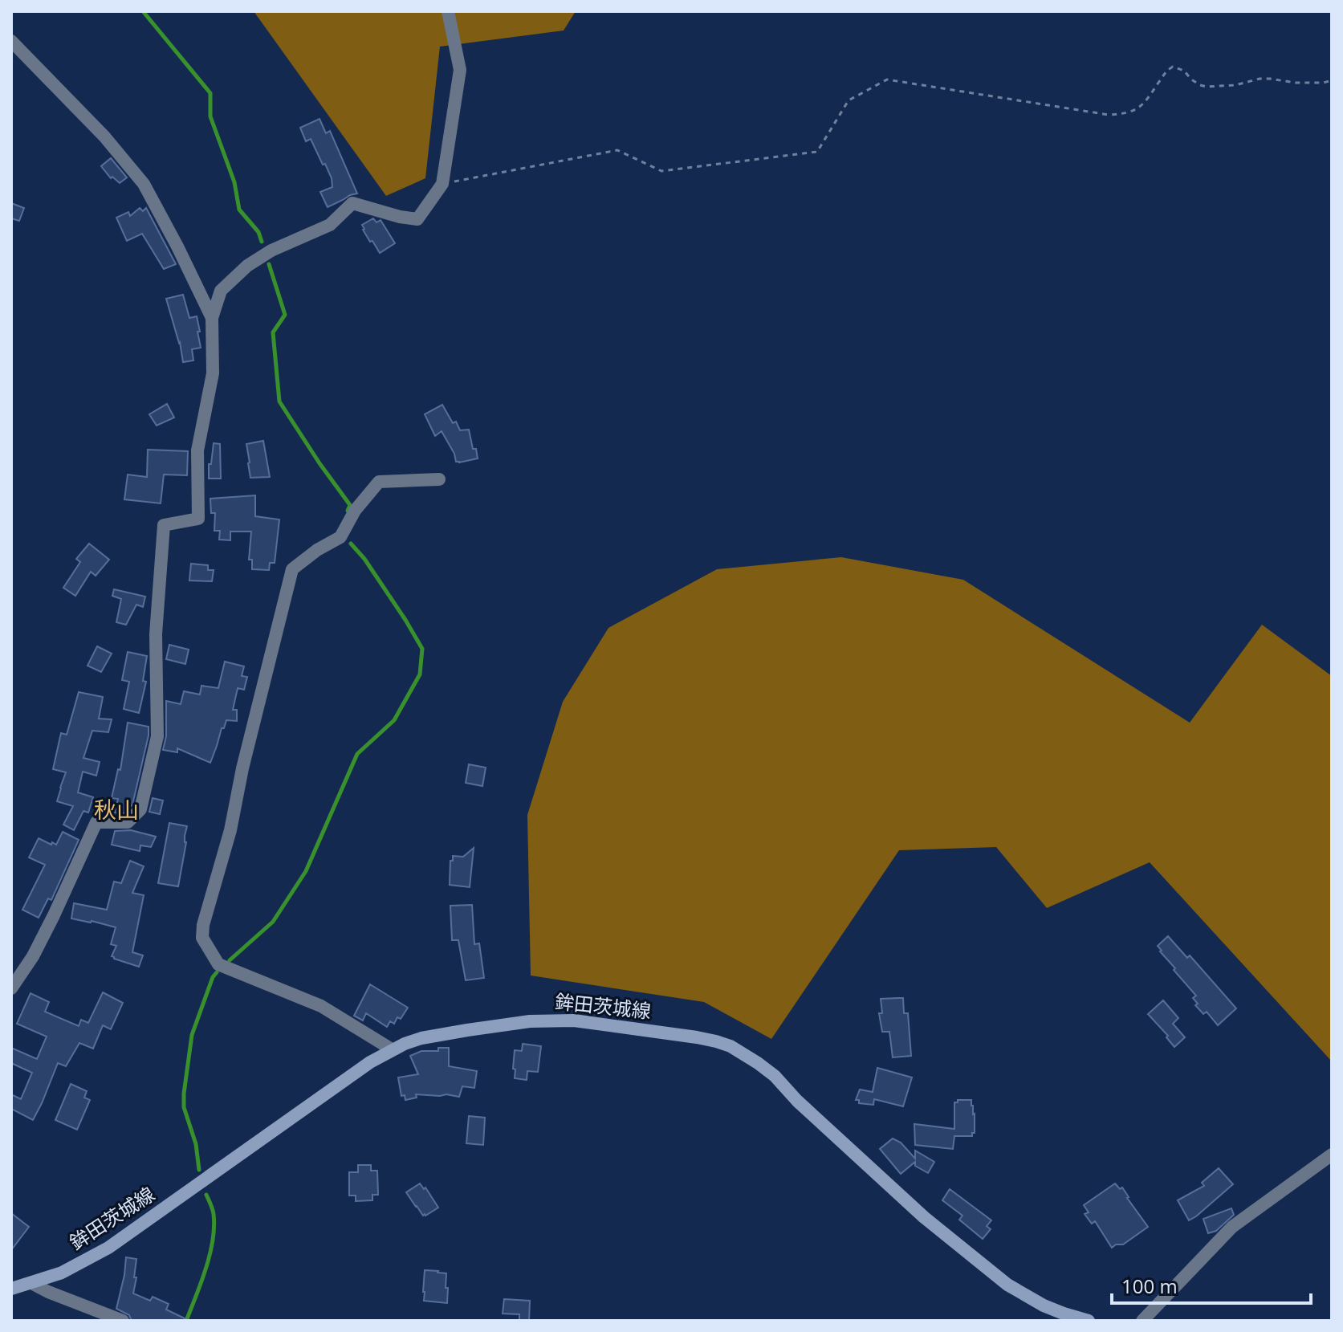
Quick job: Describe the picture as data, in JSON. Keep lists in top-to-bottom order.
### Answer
{
  "streets": {
    "main road": ["鉾田茨城線"]
  },
  "districts": ["秋山"],
  "scale_bar": "100 m"
}
